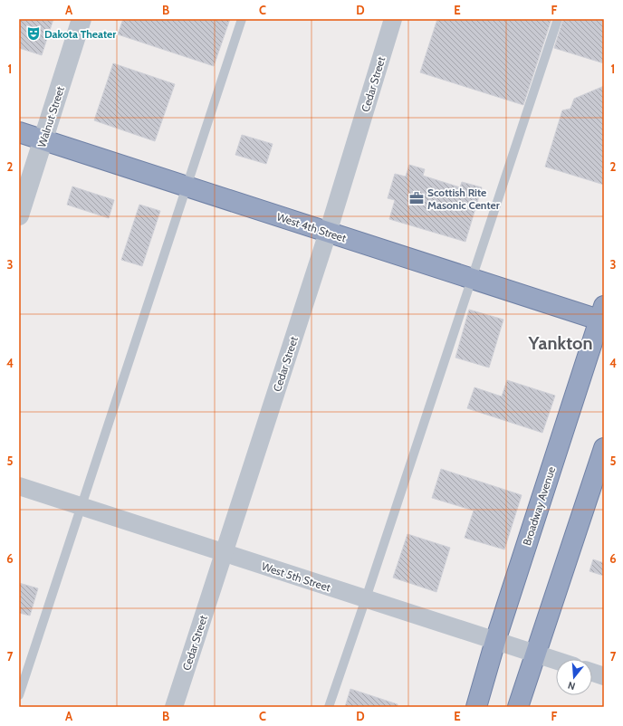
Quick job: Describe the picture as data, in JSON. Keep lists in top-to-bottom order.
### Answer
{
  "streets": {
    "highway": ["West 4th Street", "Broadway Avenue"],
    "street": ["Cedar Street", "Walnut Street", "West 5th Street"]
  },
  "crossings": [
    ["Cedar Street", "West 4th Street"],
    ["Cedar Street", "West 5th Street"],
    ["Walnut Street", "West 4th Street"],
    ["West 4th Street", "Broadway Avenue"],
    ["Broadway Avenue", "West 5th Street"]
  ],
  "districts": ["Yankton"],
  "places": {
    "theatre": ["Dakota Theater"],
    "office": ["Scottish Rite Masonic Center"]
  },
  "north": "bottom",
  "grid": {
    "columns": [
      "A",
      "B",
      "C",
      "D",
      "E",
      "F"
    ],
    "rows": [
      "1",
      "2",
      "3",
      "4",
      "5",
      "6",
      "7"
    ]
  }
}
